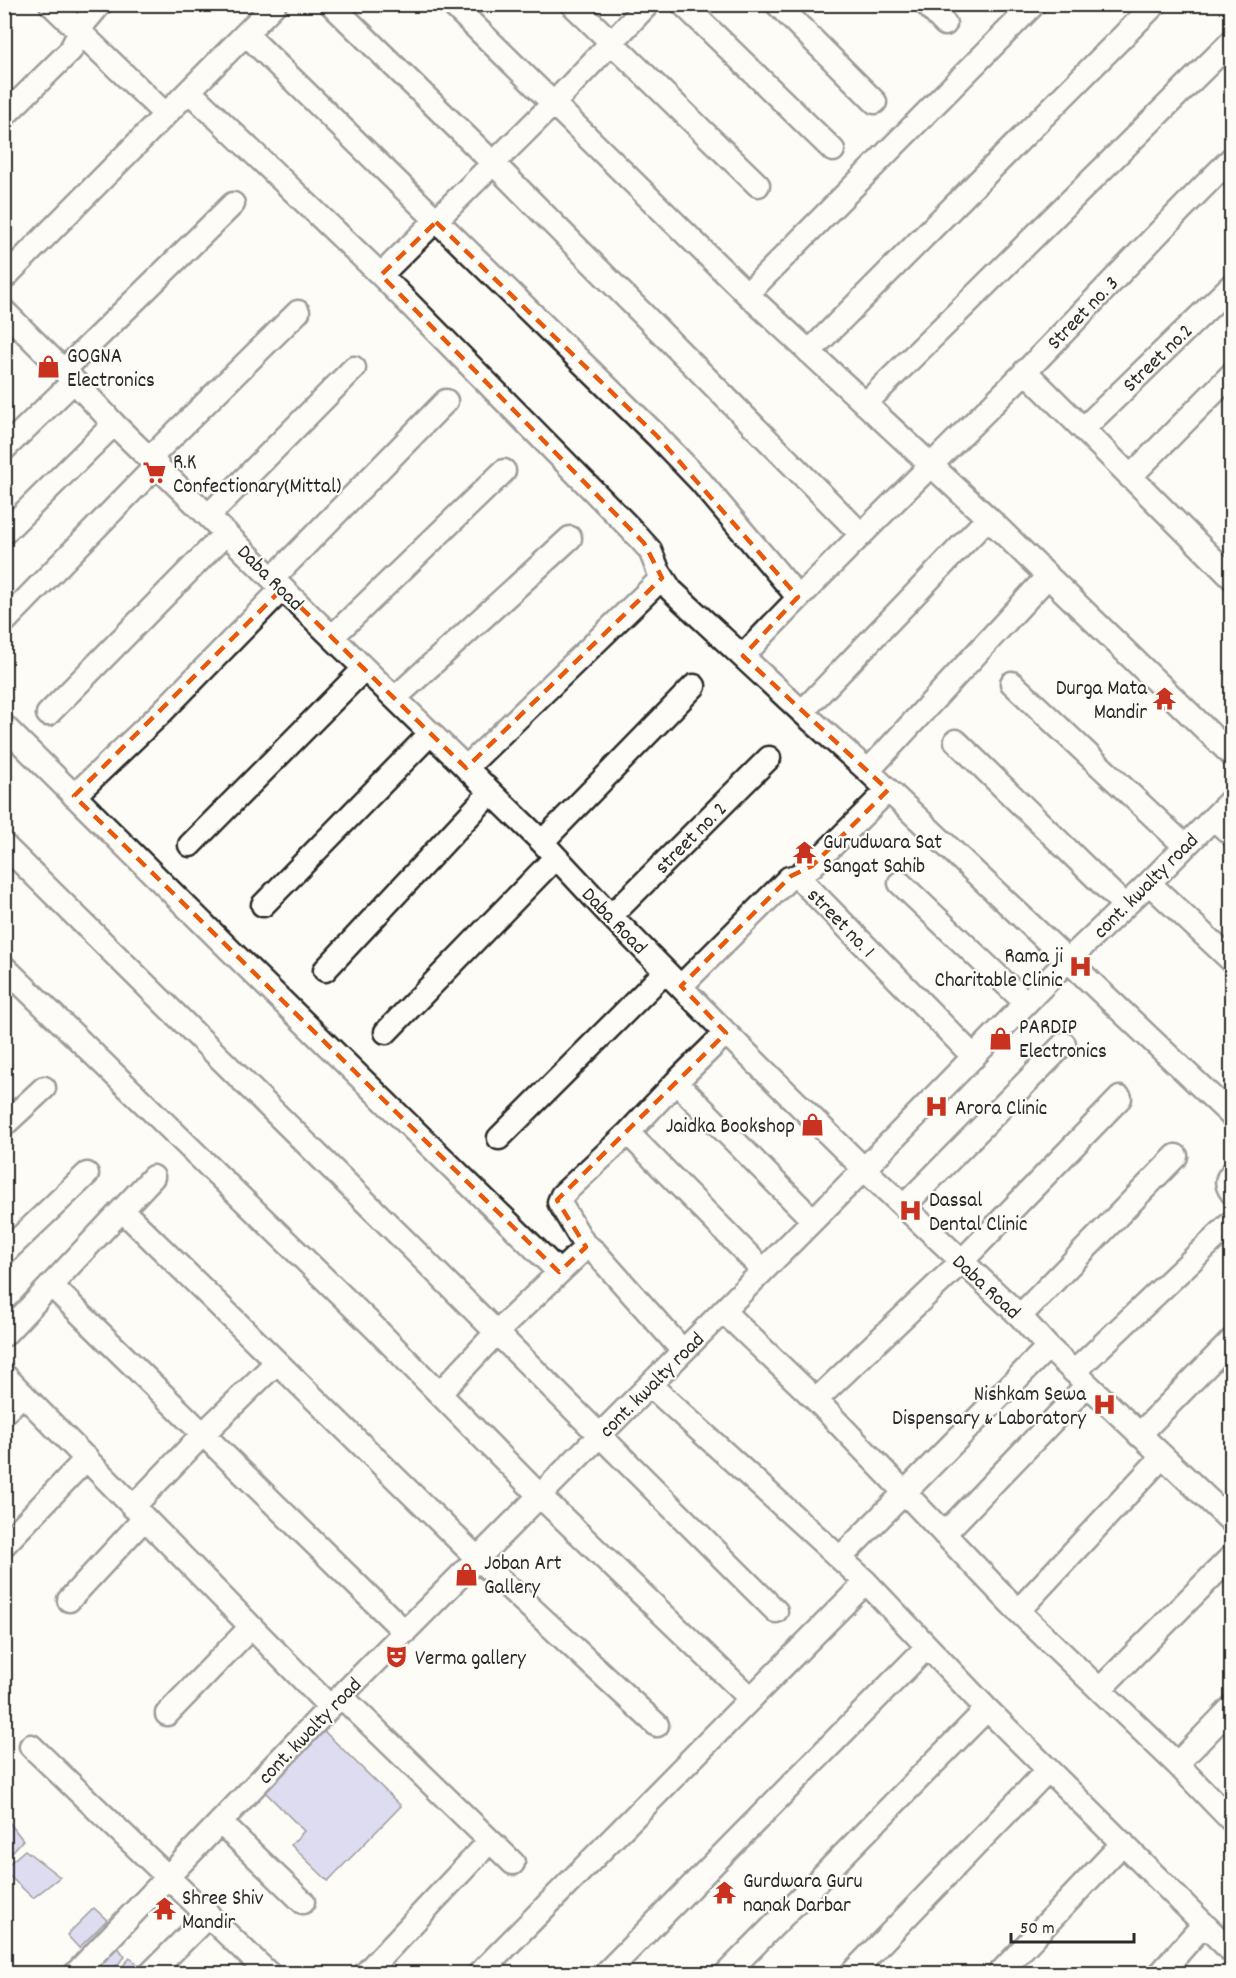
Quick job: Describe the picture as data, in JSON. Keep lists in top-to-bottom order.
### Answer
{
  "streets": {
    "street": [
      "Street no. 3",
      "Street no.2",
      "Daba Road",
      "street no. 2",
      "cont. kwalty road",
      "street no. 1"
    ]
  },
  "crossings": [
    ["Daba Road", "street no. 2"],
    ["Daba Road", "cont. kwalty road"],
    ["Daba Road", "street no. 1"],
    ["cont. kwalty road", "street no. 1"]
  ],
  "places": {
    "shop": [
      "GOGNA Electronics",
      "PARDIP Electronics",
      "Jaidka Bookshop",
      "Joban Art Gallery"
    ],
    "supermarket": ["R.K Confectionary(Mittal)"],
    "temple": [
      "Durga Mata Mandir",
      "Gurudwara Sat Sangat Sahib",
      "Gurdwara Guru nanak Darbar",
      "Shree Shiv Mandir"
    ],
    "hospital": [
      "Rama ji Charitable Clinic",
      "Arora Clinic",
      "Dassal Dental Clinic",
      "Nishkam Sewa Dispensary & Laboratory"
    ],
    "theatre": ["Verma gallery"]
  },
  "scale_bar": "50 m"
}
